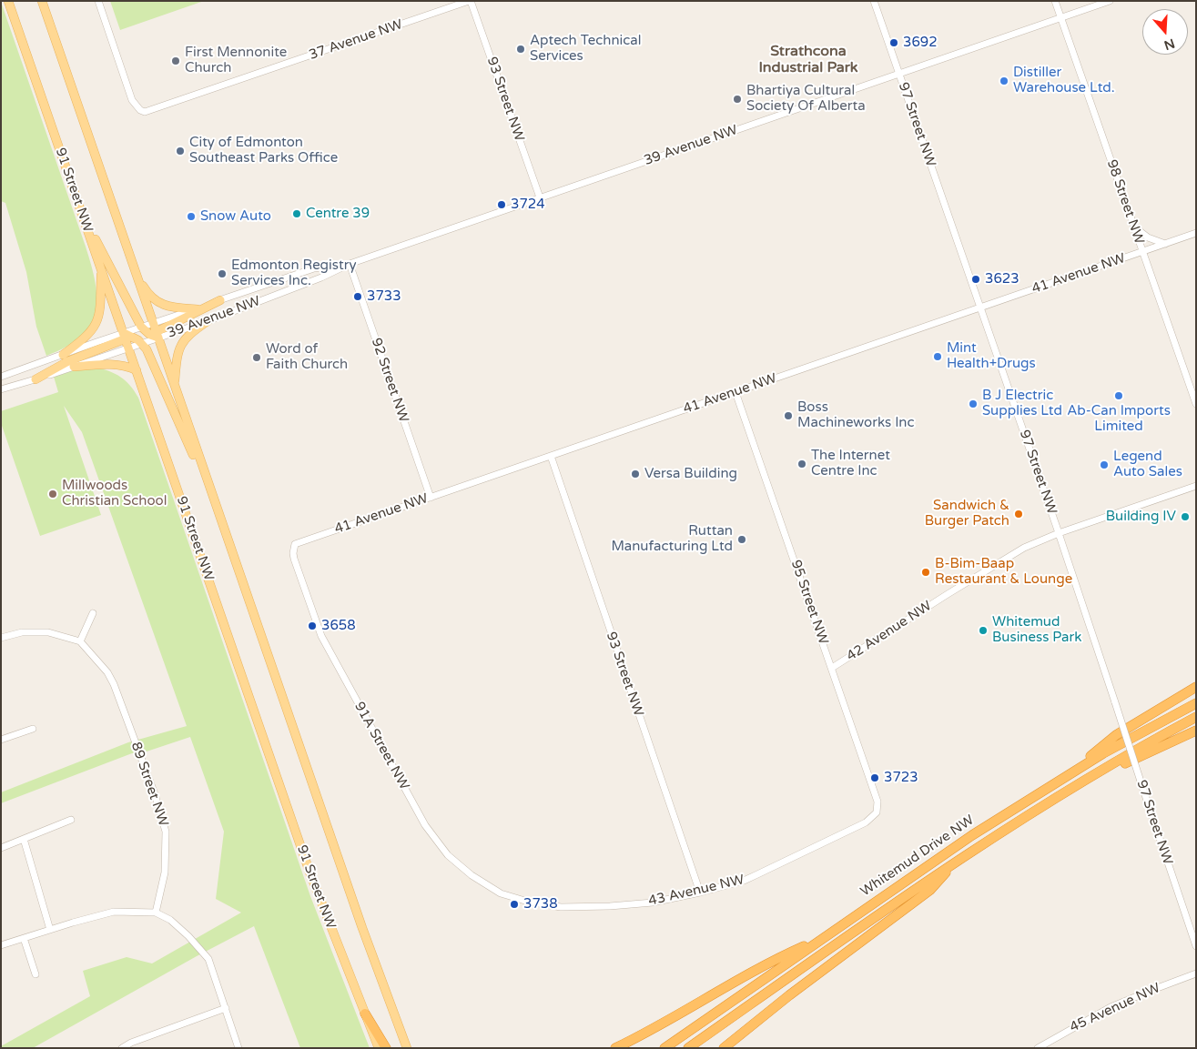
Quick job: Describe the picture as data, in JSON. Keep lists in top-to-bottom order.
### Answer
{
  "streets": {
    "highway": ["Whitemud Drive NW"],
    "main road": ["91 Street NW"],
    "street": [
      "37 Avenue NW",
      "93 Street NW",
      "97 Street NW",
      "39 Avenue NW",
      "98 Street NW",
      "41 Avenue NW",
      "92 Street NW",
      "95 Street NW",
      "42 Avenue NW",
      "91A Street NW",
      "89 Street NW",
      "43 Avenue NW",
      "45 Avenue NW"
    ]
  },
  "crossings": [
    ["37 Avenue NW", "93 Street NW"],
    ["93 Street NW", "39 Avenue NW"],
    ["93 Street NW", "41 Avenue NW"],
    ["93 Street NW", "43 Avenue NW"],
    ["97 Street NW", "39 Avenue NW"],
    ["97 Street NW", "41 Avenue NW"],
    ["97 Street NW", "42 Avenue NW"],
    ["39 Avenue NW", "91 Street NW"],
    ["39 Avenue NW", "98 Street NW"],
    ["39 Avenue NW", "92 Street NW"],
    ["98 Street NW", "41 Avenue NW"],
    ["41 Avenue NW", "92 Street NW"],
    ["41 Avenue NW", "95 Street NW"],
    ["41 Avenue NW", "91A Street NW"],
    ["95 Street NW", "42 Avenue NW"],
    ["95 Street NW", "43 Avenue NW"],
    ["91A Street NW", "43 Avenue NW"]
  ],
  "districts": ["Strathcona Industrial Park"],
  "places": [
    "3692",
    "Aptech Technical Services",
    "First Mennonite Church",
    "Distiller Warehouse Ltd.",
    "Bhartiya Cultural Society Of Alberta",
    "City of Edmonton Southeast Parks Office",
    "3724",
    "Centre 39",
    "Snow Auto",
    "Edmonton Registry Services Inc.",
    "3623",
    "3733",
    "Mint Health+Drugs",
    "Word of Faith Church",
    "Ab-Can Imports Limited",
    "B J Electric Supplies Ltd",
    "Boss Machineworks Inc",
    "The Internet Centre Inc",
    "Legend Auto Sales",
    "Versa Building",
    "Millwoods Christian School",
    "Sandwich & Burger Patch",
    "Building IV",
    "Ruttan Manufacturing Ltd",
    "B-Bim-Baap Restaurant & Lounge",
    "3658",
    "Whitemud Business Park",
    "3723",
    "3738"
  ],
  "north": "bottom"
}
